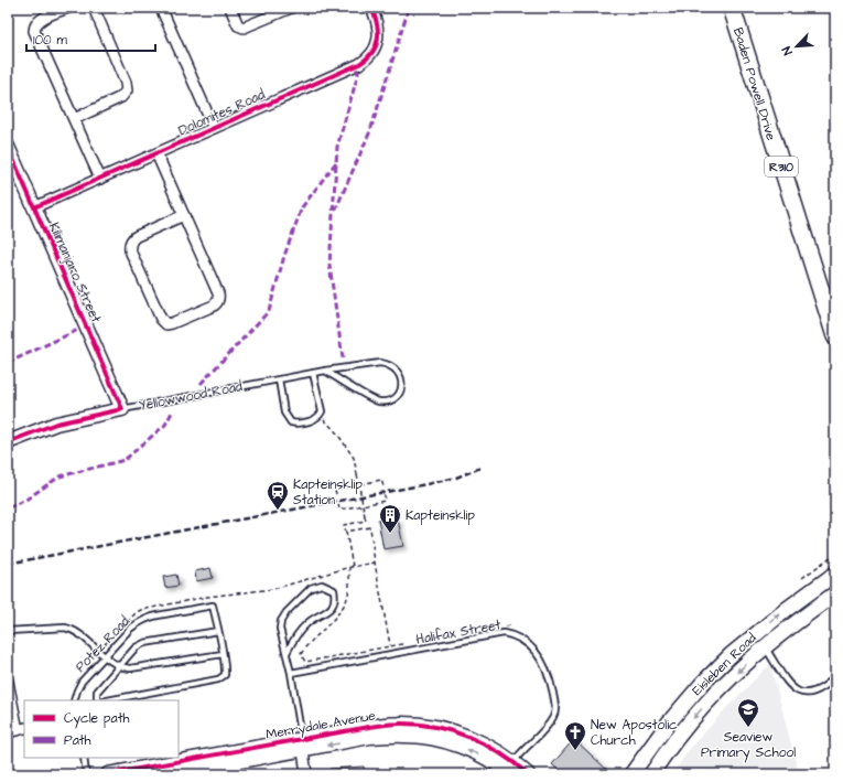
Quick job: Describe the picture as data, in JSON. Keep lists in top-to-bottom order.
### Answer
{
  "streets": {
    "main road": ["Baden Powell Drive", "R310", "Eisleben Road"],
    "street": [
      "Dolomites Road",
      "Kilimanjaro Street",
      "Yellowwood Road",
      "Merrydale Avenue"
    ],
    "lane": ["Halifax Street", "Potez Road"]
  },
  "crossings": [
    ["Dolomites Road", "Kilimanjaro Street"],
    ["Kilimanjaro Street", "Yellowwood Road"],
    ["Halifax Street", "Merrydale Avenue"]
  ],
  "places": {
    "station": ["Kapteinsklip Station"],
    "building": ["Kapteinsklip"],
    "school or university": ["Seaview Primary School"],
    "church": ["New Apostolic Church"]
  },
  "legend": ["Cycle path", "Path"],
  "scale_bar": "100 m",
  "north": "bottom left"
}
